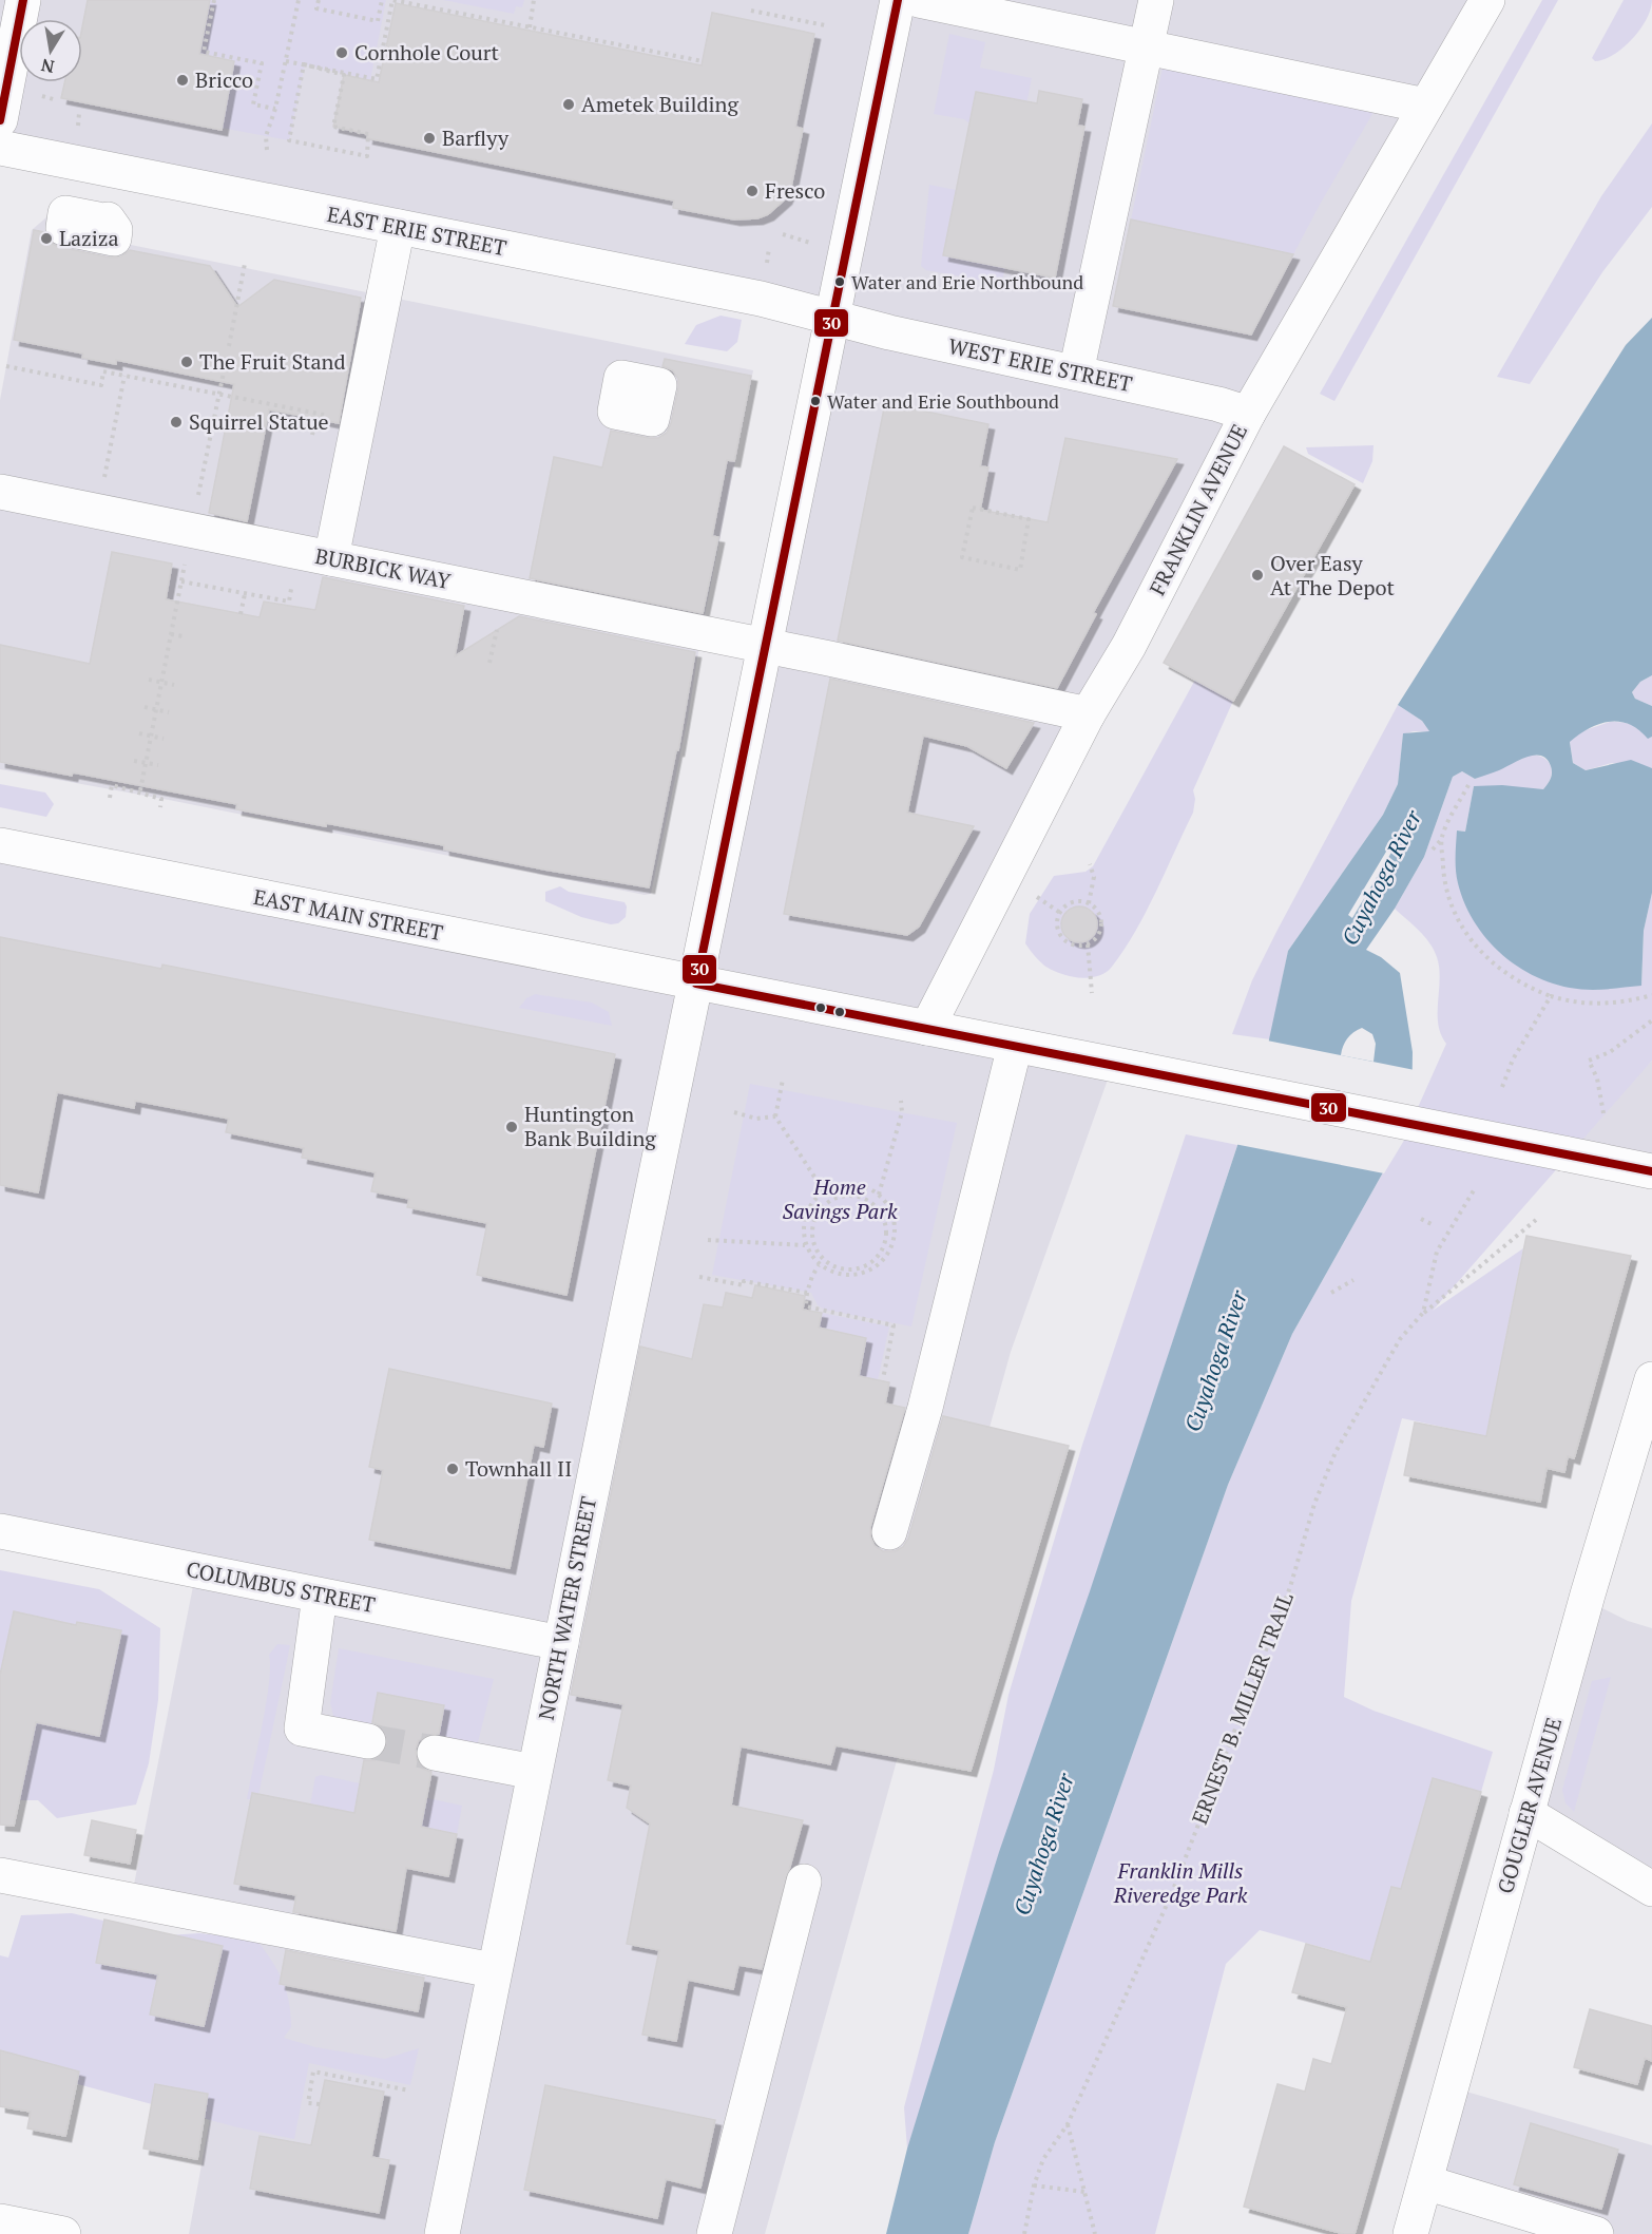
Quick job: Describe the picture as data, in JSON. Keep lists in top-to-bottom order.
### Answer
{
  "streets": {
    "main road": [
      "EAST ERIE STREET",
      "WEST ERIE STREET",
      "FRANKLIN AVENUE",
      "BURBICK WAY",
      "EAST MAIN STREET",
      "COLUMBUS STREET",
      "NORTH WATER STREET",
      "GOUGLER AVENUE"
    ],
    "path": ["ERNEST B. MILLER TRAIL"]
  },
  "crossings": [
    ["EAST ERIE STREET", "WEST ERIE STREET"],
    ["EAST ERIE STREET", "NORTH WATER STREET"],
    ["WEST ERIE STREET", "FRANKLIN AVENUE"],
    ["WEST ERIE STREET", "NORTH WATER STREET"],
    ["FRANKLIN AVENUE", "BURBICK WAY"],
    ["FRANKLIN AVENUE", "EAST MAIN STREET"],
    ["BURBICK WAY", "NORTH WATER STREET"],
    ["EAST MAIN STREET", "NORTH WATER STREET"],
    ["COLUMBUS STREET", "NORTH WATER STREET"]
  ],
  "water": ["Cuyahoga River"],
  "parks": ["Home Savings Park", "Franklin Mills Riveredge Park"],
  "places": [
    "Cornhole Court",
    "Bricco",
    "Ametek Building",
    "Barflyy",
    "Fresco",
    "Laziza",
    "Water and Erie Northbound",
    "The Fruit Stand",
    "Water and Erie Southbound",
    "Squirrel Statue",
    "Over Easy At The Depot",
    "Huntington Bank Building",
    "Townhall II"
  ],
  "lines": ["transit line 30"],
  "north": "bottom"
}
